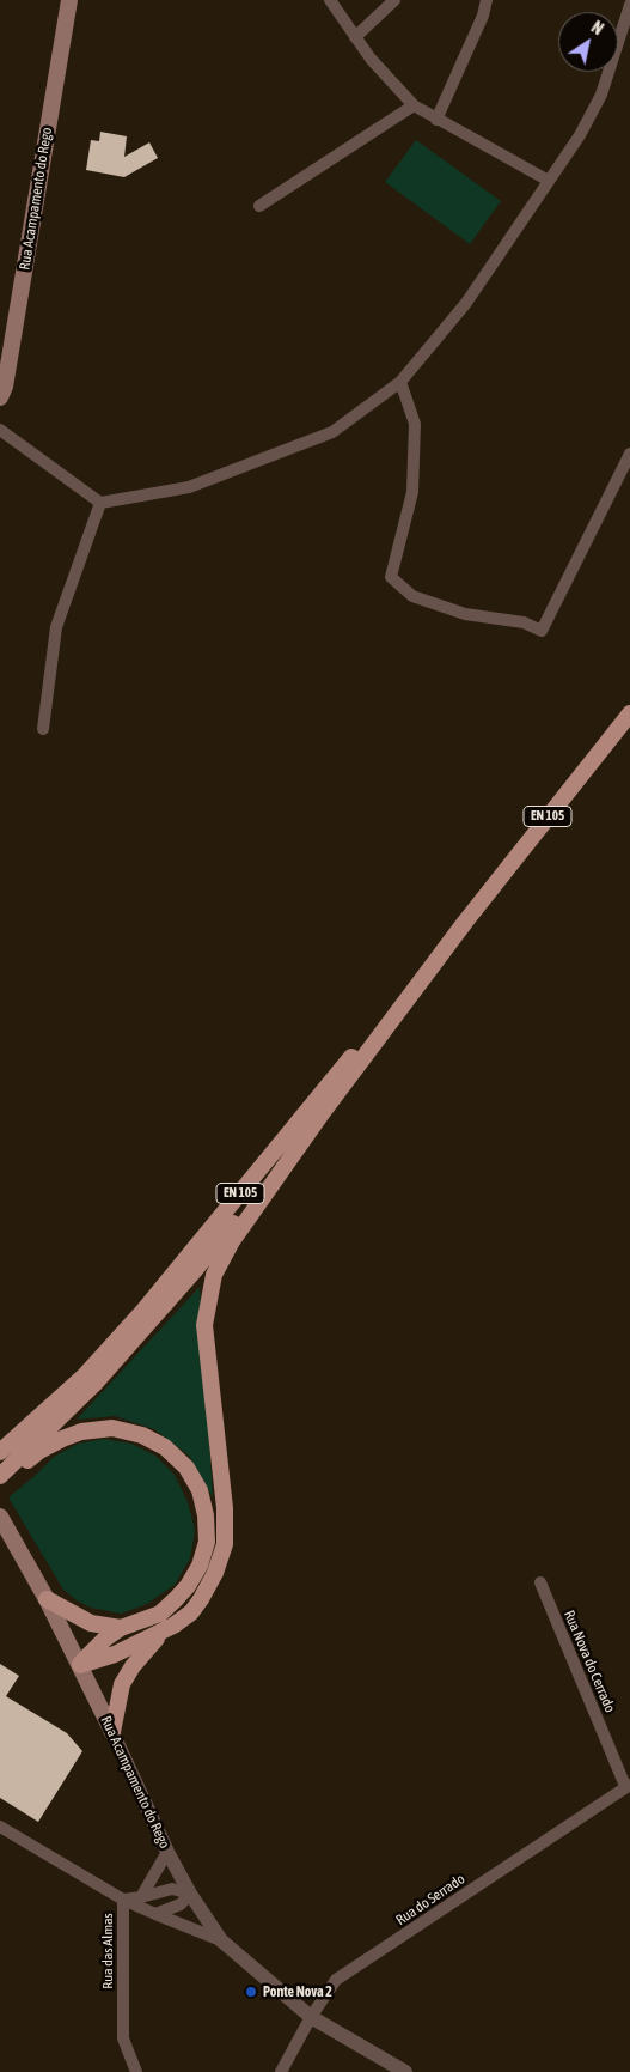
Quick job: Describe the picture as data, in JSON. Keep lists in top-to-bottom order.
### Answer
{
  "streets": {
    "main road": ["Rua Acampamento do Rego", "EN 105"],
    "street": ["Rua Nova do Cerrado", "Rua do Serrado", "Rua das Almas"]
  },
  "crossings": [
    ["Rua Acampamento do Rego", "Rua do Serrado"],
    ["Rua Nova do Cerrado", "Rua do Serrado"]
  ],
  "places": ["Ponte Nova 2"],
  "north": "top right"
}
